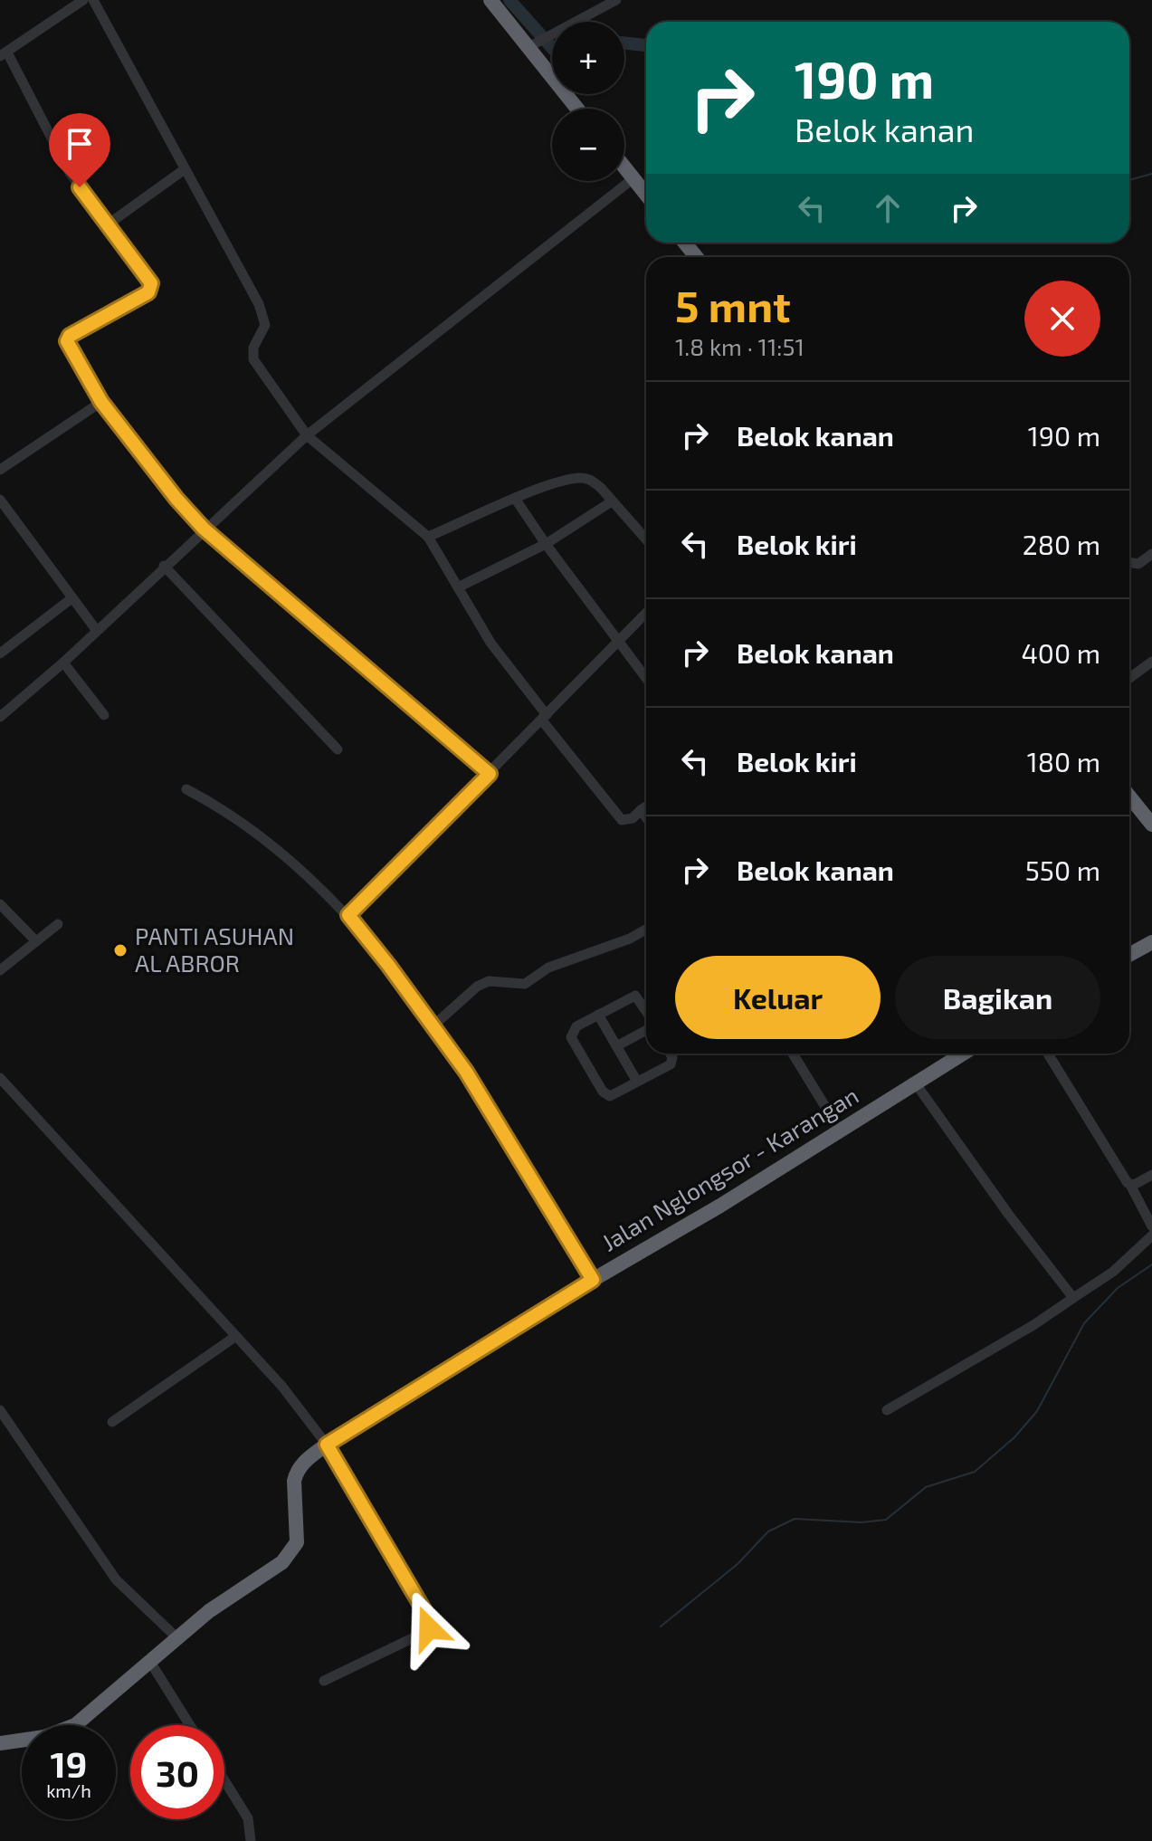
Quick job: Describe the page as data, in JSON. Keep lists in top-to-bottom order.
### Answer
{
  "streets": {
    "highway": ["Jalan Nglongsor - Karangan"]
  },
  "places": ["PANTI ASUHAN AL ABROR"],
  "page": {
    "map_buttons": ["+", "−"],
    "turn": ["190 m", "Belok kanan"],
    "heading": ["5 mnt", "1.8 km · 11:51"],
    "list": [
      {
        "name": "Belok kanan",
        "value": "190 m"
      },
      {
        "name": "Belok kiri",
        "value": "280 m"
      },
      {
        "name": "Belok kanan",
        "value": "400 m"
      },
      {
        "name": "Belok kiri",
        "value": "180 m"
      },
      {
        "name": "Belok kanan",
        "value": "550 m"
      }
    ],
    "buttons": ["Keluar", "Bagikan"],
    "speed": "19 km/h",
    "limit": "30"
  }
}
